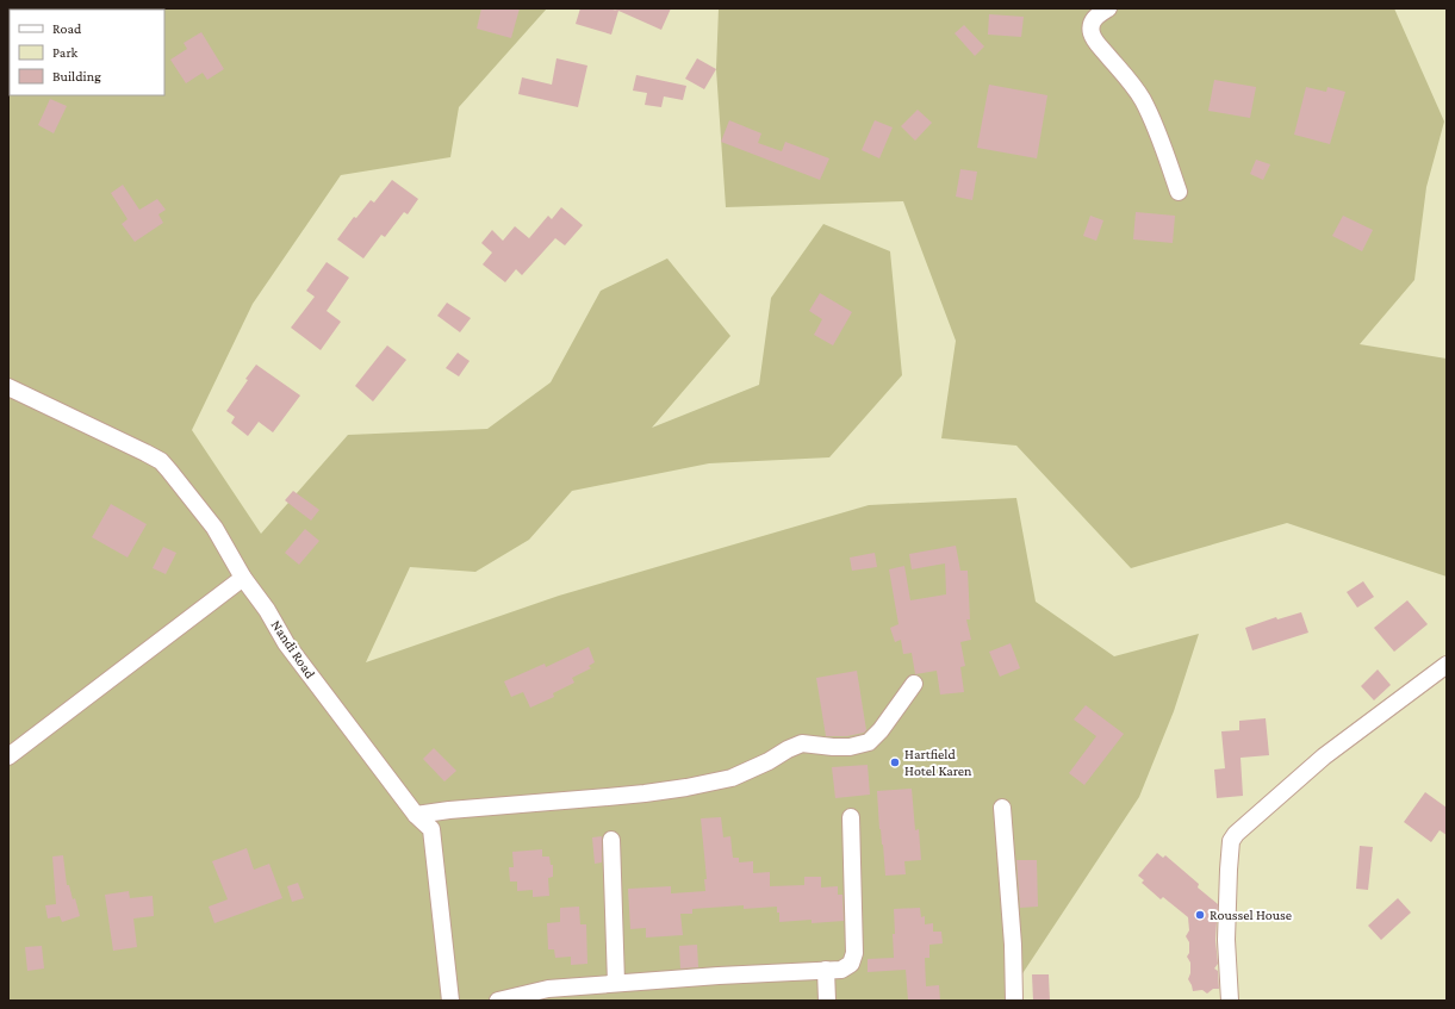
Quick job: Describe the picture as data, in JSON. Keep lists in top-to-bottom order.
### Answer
{
  "streets": {
    "street": ["Nandi Road"]
  },
  "places": ["Hartfield Hotel Karen", "Roussel House"],
  "legend": ["Road", "Park", "Building"]
}
